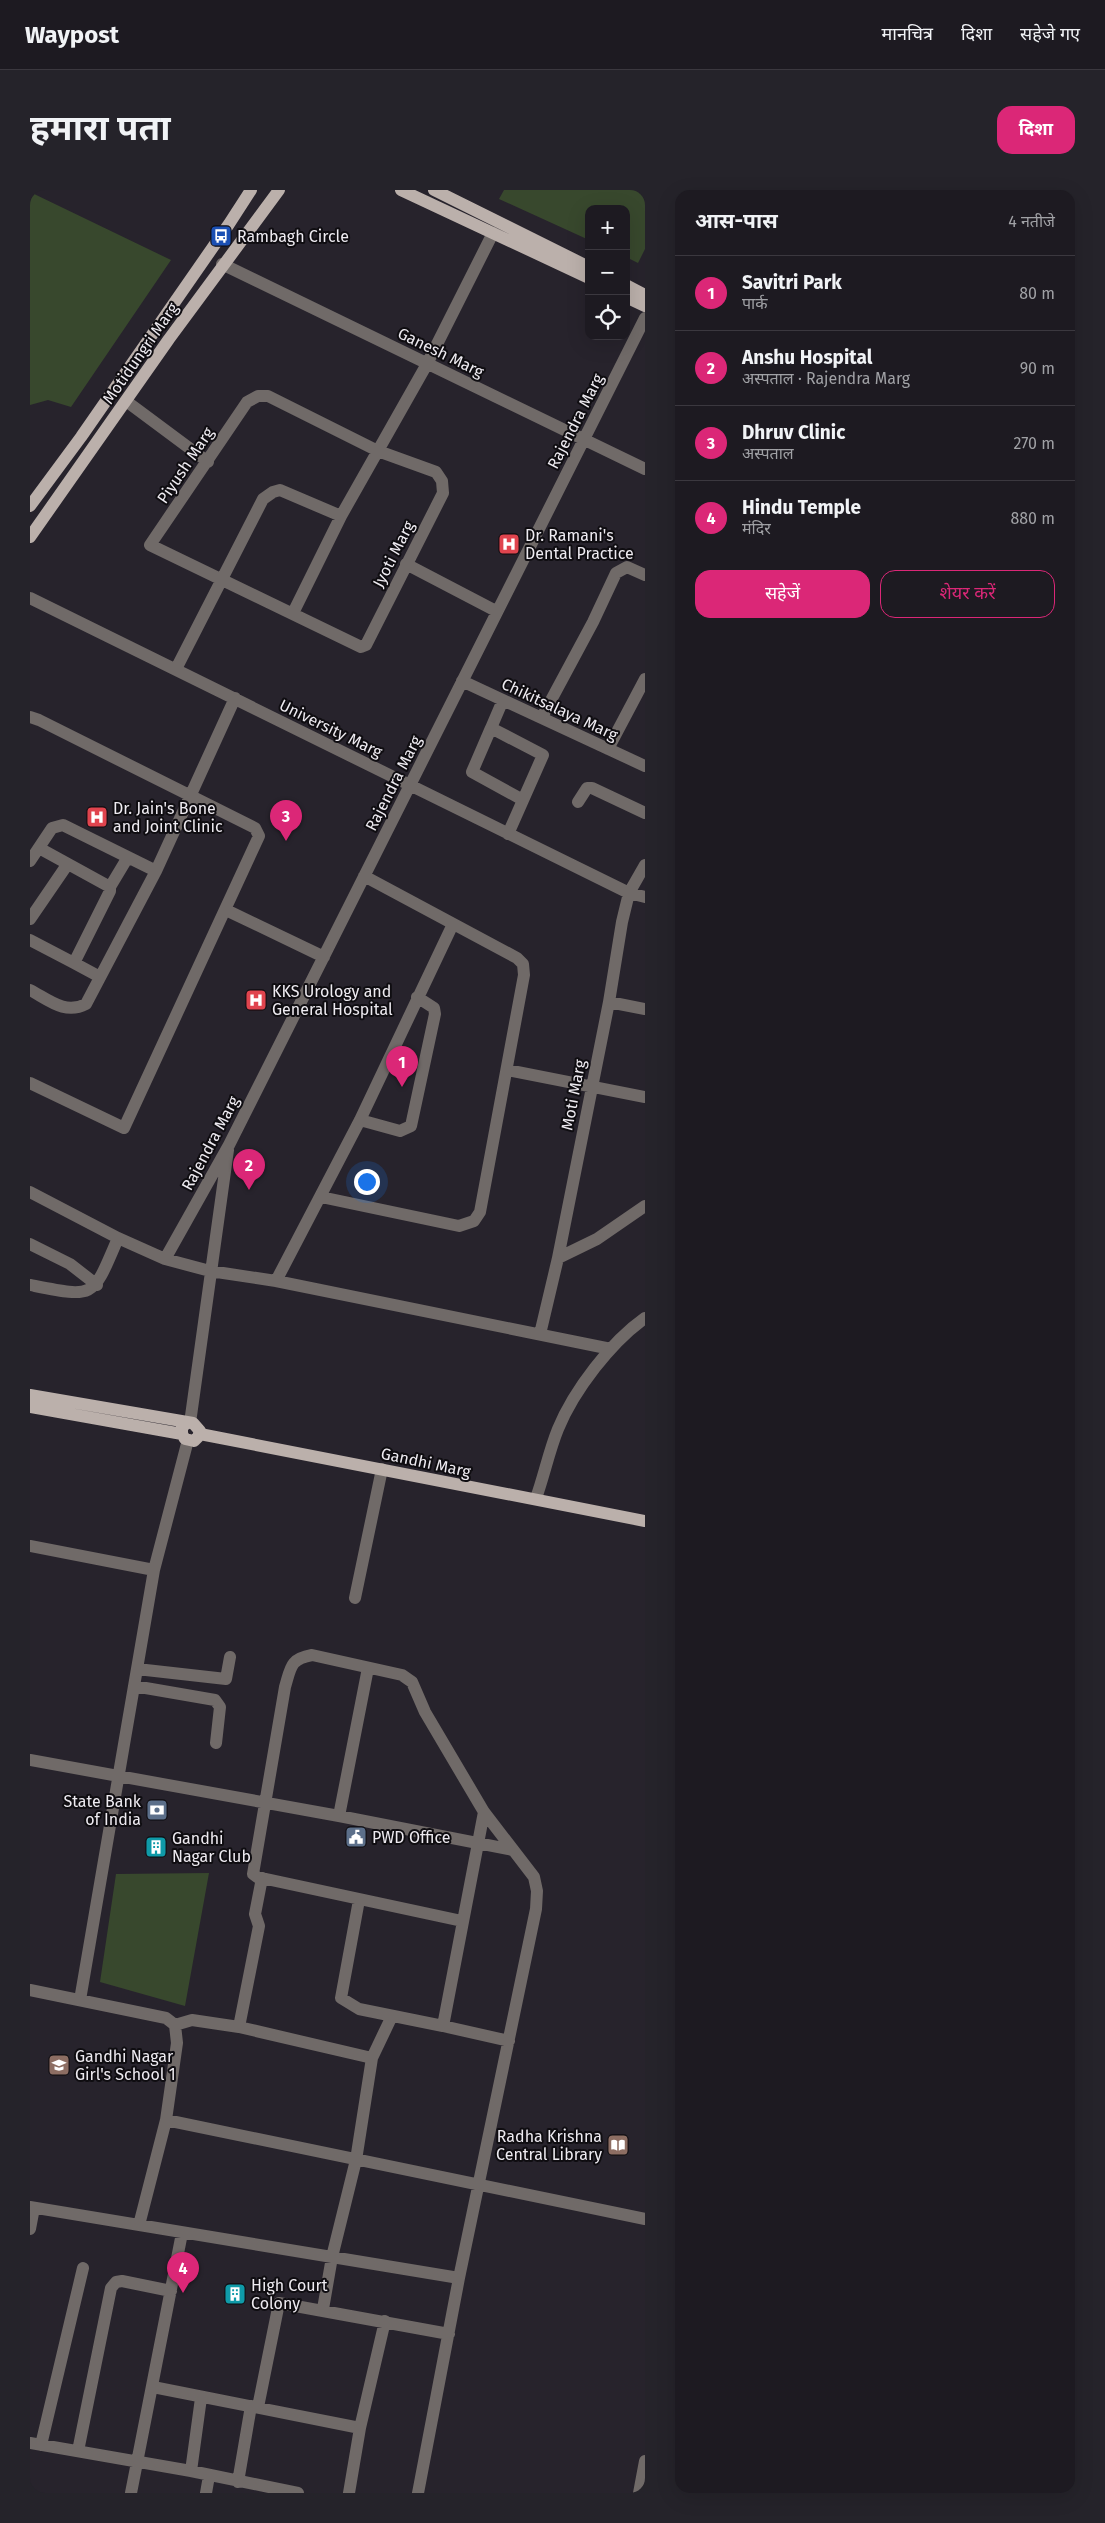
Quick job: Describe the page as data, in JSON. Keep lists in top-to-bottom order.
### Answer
{
  "streets": {
    "main road": ["Motidungri Marg", "Gandhi Marg"],
    "street": [
      "Ganesh Marg",
      "Rajendra Marg",
      "Piyush Marg",
      "Jyoti Marg",
      "Chikitsalaya Marg",
      "University Marg",
      "Moti Marg"
    ]
  },
  "crossings": [
    ["Ganesh Marg", "Motidungri Marg"],
    ["Ganesh Marg", "Rajendra Marg"],
    ["Rajendra Marg", "Chikitsalaya Marg"],
    ["Rajendra Marg", "University Marg"],
    ["Piyush Marg", "Jyoti Marg"],
    ["University Marg", "Moti Marg"]
  ],
  "places": {
    "bus stop": ["Rambagh Circle"],
    "hospital": ["Dr. Ramani's Dental Practice", "Dr. Jain's Bone and Joint Clinic", "KKS Urology and General Hospital"],
    "bank": ["State Bank of India"],
    "public building": ["PWD Office"],
    "building": ["Gandhi Nagar Club", "High Court Colony"],
    "school or university": ["Gandhi Nagar Girl's School 1"],
    "library": ["Radha Krishna Central Library"]
  },
  "page": {
    "header": "Waypost",
    "nav": ["मानचित्र", "दिशा", "सहेजे गए"],
    "buttons": [
      "दिशा",
      ["सहेजें", "शेयर करें"]
    ],
    "title": "हमारा पता",
    "heading": ["आस-पास", "4 नतीजे"],
    "map_buttons": ["+", "−"],
    "list": [
      {
        "mark": "1",
        "name": "Savitri Park",
        "note": "पार्क",
        "value": "80 m"
      },
      {
        "mark": "2",
        "name": "Anshu Hospital",
        "note": "अस्पताल · Rajendra Marg",
        "value": "90 m"
      },
      {
        "mark": "3",
        "name": "Dhruv Clinic",
        "note": "अस्पताल",
        "value": "270 m"
      },
      {
        "mark": "4",
        "name": "Hindu Temple",
        "note": "मंदिर",
        "value": "880 m"
      }
    ],
    "pins": [
      "3",
      "1",
      "2",
      "4"
    ]
  }
}
